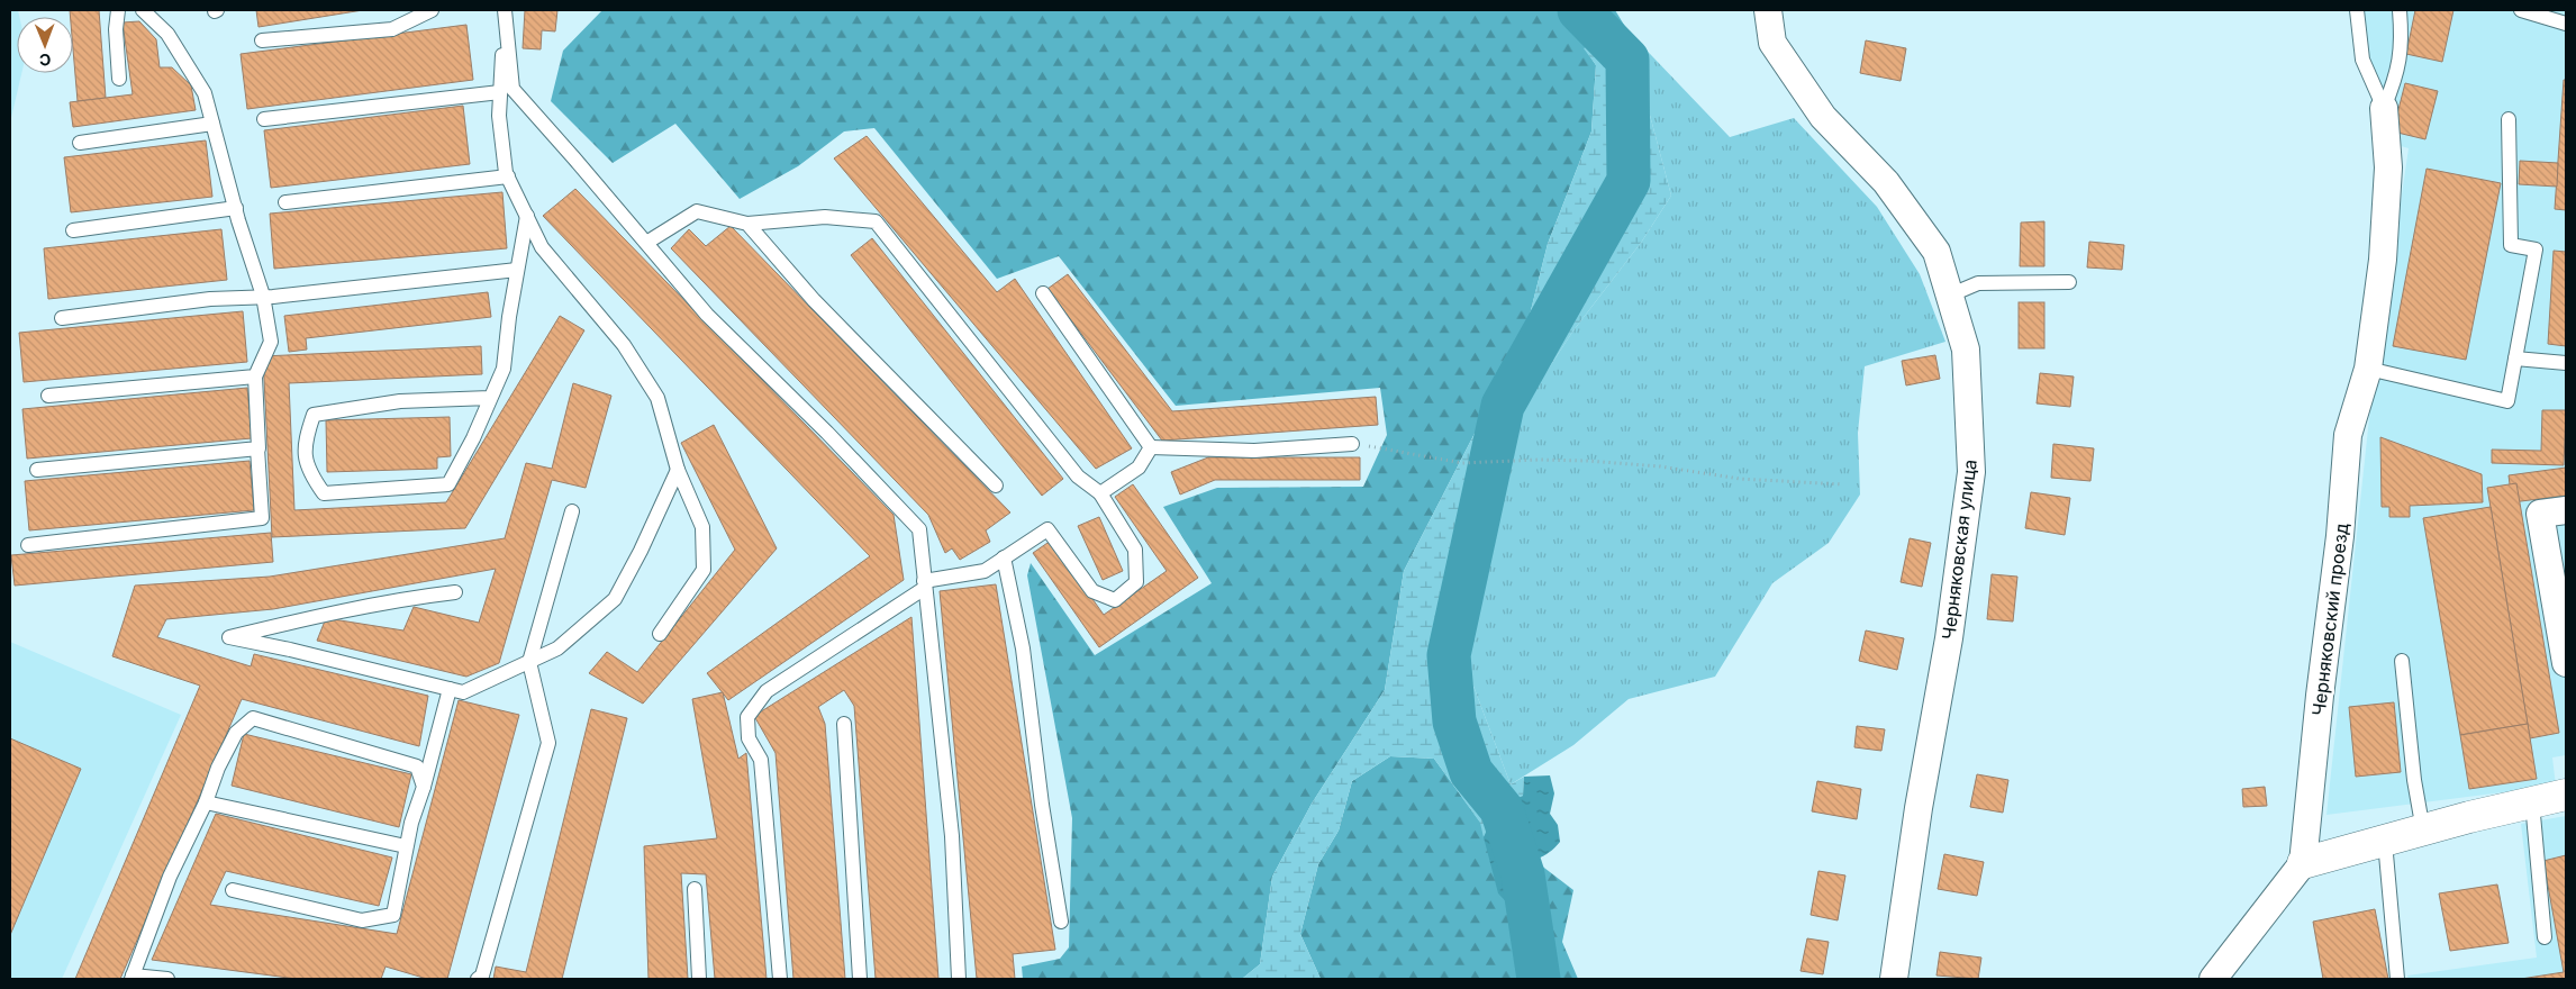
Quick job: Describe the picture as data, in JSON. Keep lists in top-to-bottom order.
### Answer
{
  "streets": {
    "street": ["Черняковская улица", "Черняковский проезд"]
  },
  "north": "bottom"
}
